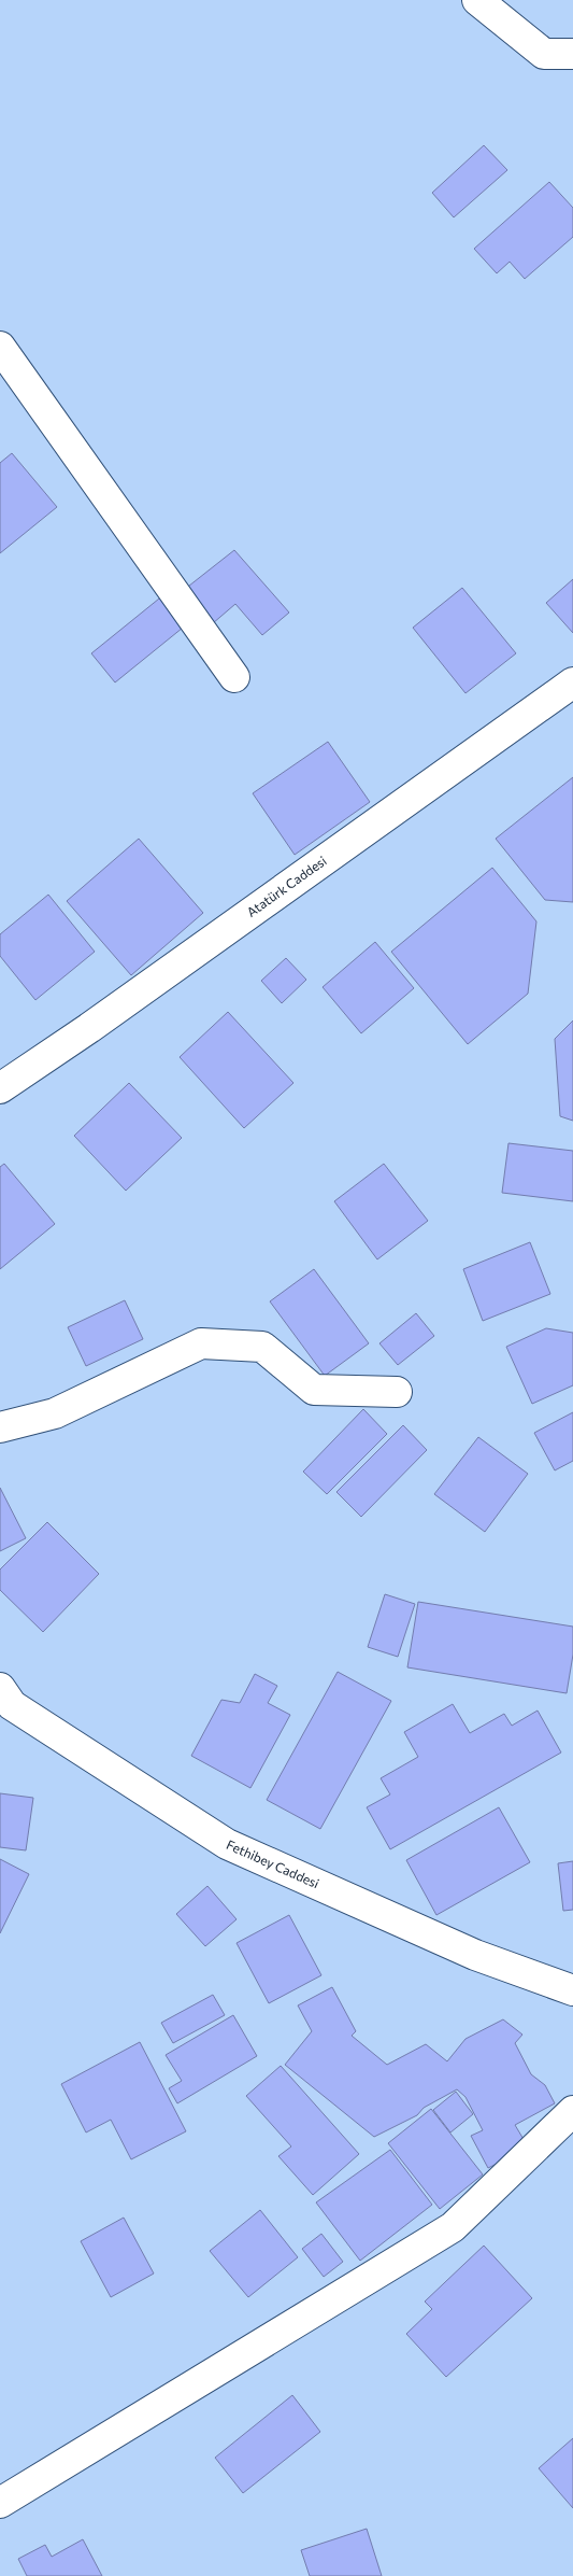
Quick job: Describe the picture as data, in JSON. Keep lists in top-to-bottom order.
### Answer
{
  "streets": {
    "street": ["Atatürk Caddesi", "Fethibey Caddesi"]
  }
}
